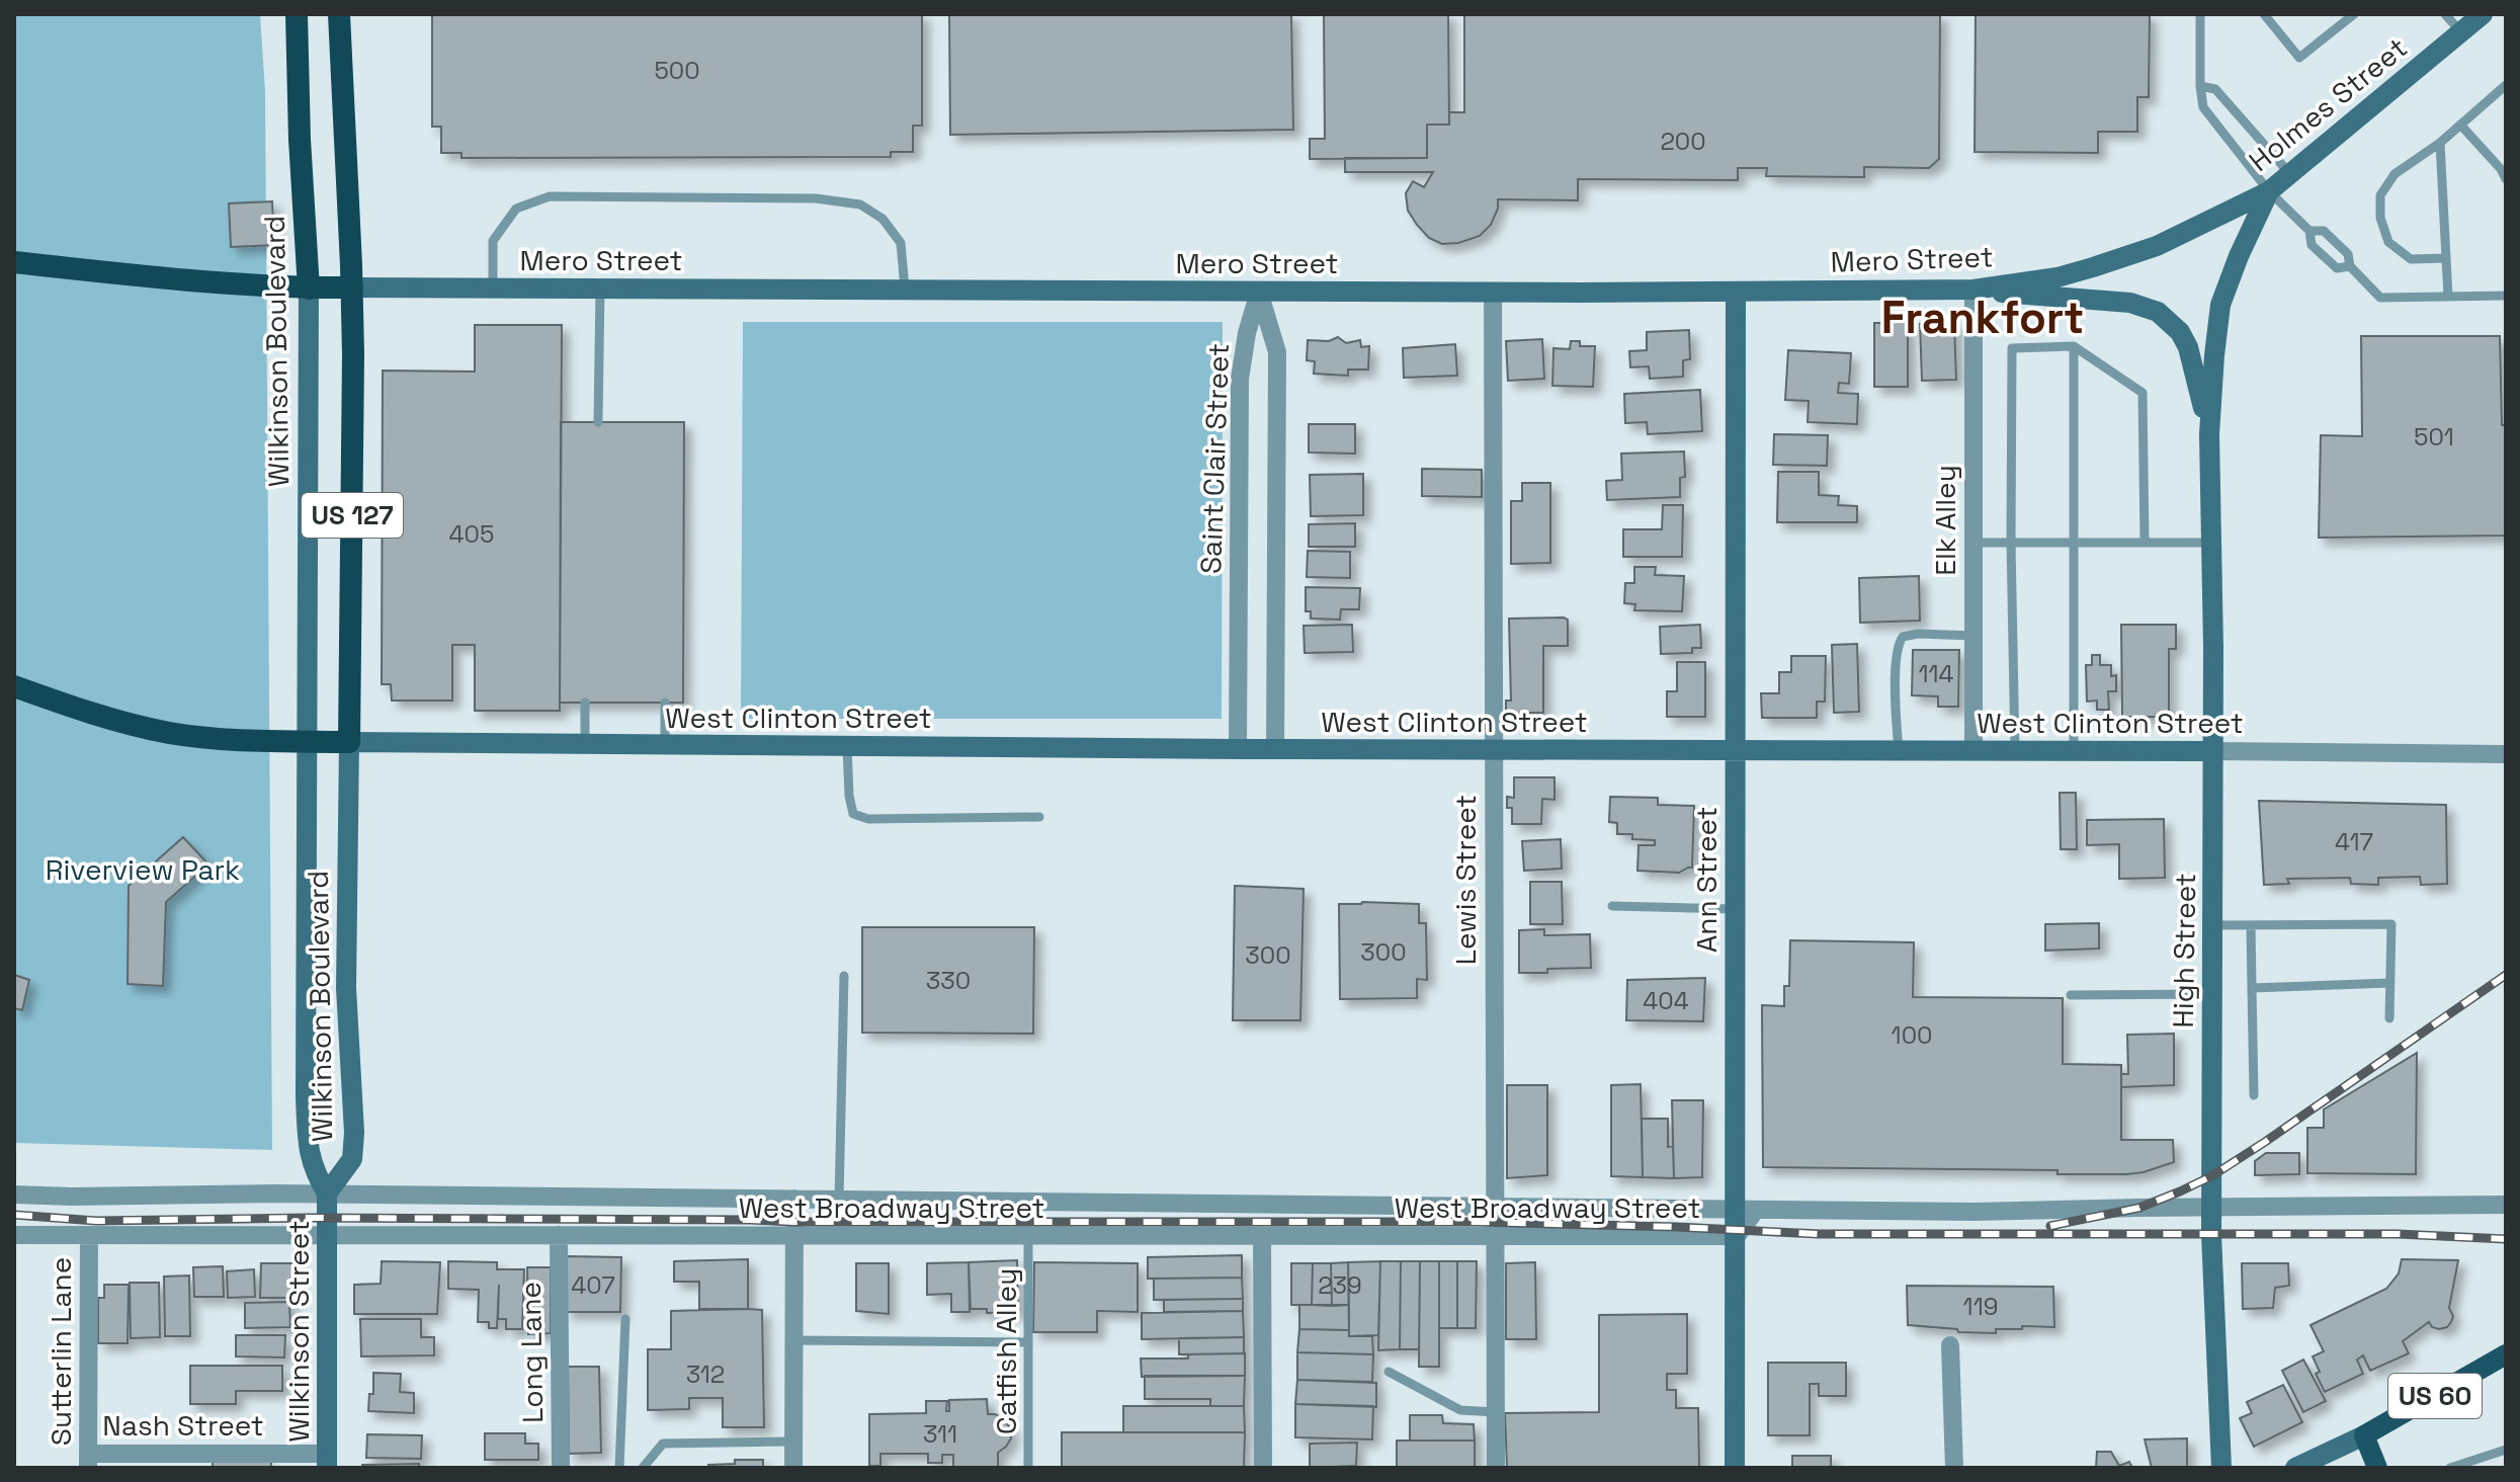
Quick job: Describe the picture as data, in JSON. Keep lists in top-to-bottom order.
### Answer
{
  "streets": {
    "highway": ["Wilkinson Boulevard", "US 127"],
    "main road": [
      "Holmes Street",
      "Mero Street",
      "West Clinton Street",
      "Ann Street",
      "High Street",
      "Wilkinson Street",
      "US 60"
    ],
    "street": [
      "Saint Clair Street",
      "Elk Alley",
      "Lewis Street",
      "West Broadway Street",
      "Sutterlin Lane",
      "Long Lane",
      "Nash Street"
    ],
    "lane": ["Catfish Alley"]
  },
  "crossings": [
    ["Holmes Street", "Mero Street"],
    ["Holmes Street", "High Street"],
    ["Mero Street", "Wilkinson Boulevard"],
    ["Mero Street", "Saint Clair Street"],
    ["Mero Street", "Elk Alley"],
    ["Mero Street", "Lewis Street"],
    ["Mero Street", "Ann Street"],
    ["Mero Street", "High Street"],
    ["Wilkinson Boulevard", "West Clinton Street"],
    ["Wilkinson Boulevard", "West Broadway Street"],
    ["Wilkinson Boulevard", "Wilkinson Street"],
    ["Saint Clair Street", "West Clinton Street"],
    ["Elk Alley", "West Clinton Street"],
    ["Elk Alley", "High Street"],
    ["West Clinton Street", "Lewis Street"],
    ["West Clinton Street", "Ann Street"],
    ["West Clinton Street", "High Street"],
    ["Lewis Street", "West Broadway Street"],
    ["Ann Street", "West Broadway Street"],
    ["High Street", "West Broadway Street"],
    ["West Broadway Street", "Wilkinson Street"],
    ["West Broadway Street", "Sutterlin Lane"],
    ["West Broadway Street", "Catfish Alley"],
    ["West Broadway Street", "Long Lane"],
    ["Wilkinson Street", "Nash Street"],
    ["Sutterlin Lane", "Nash Street"]
  ],
  "districts": ["Frankfort"],
  "parks": ["Riverview Park"],
  "house_numbers": [
    "500",
    "200",
    "501",
    "405",
    "114",
    "417",
    "300",
    "300",
    "330",
    "404",
    "100",
    "407",
    "239",
    "119",
    "312",
    "311"
  ]
}
